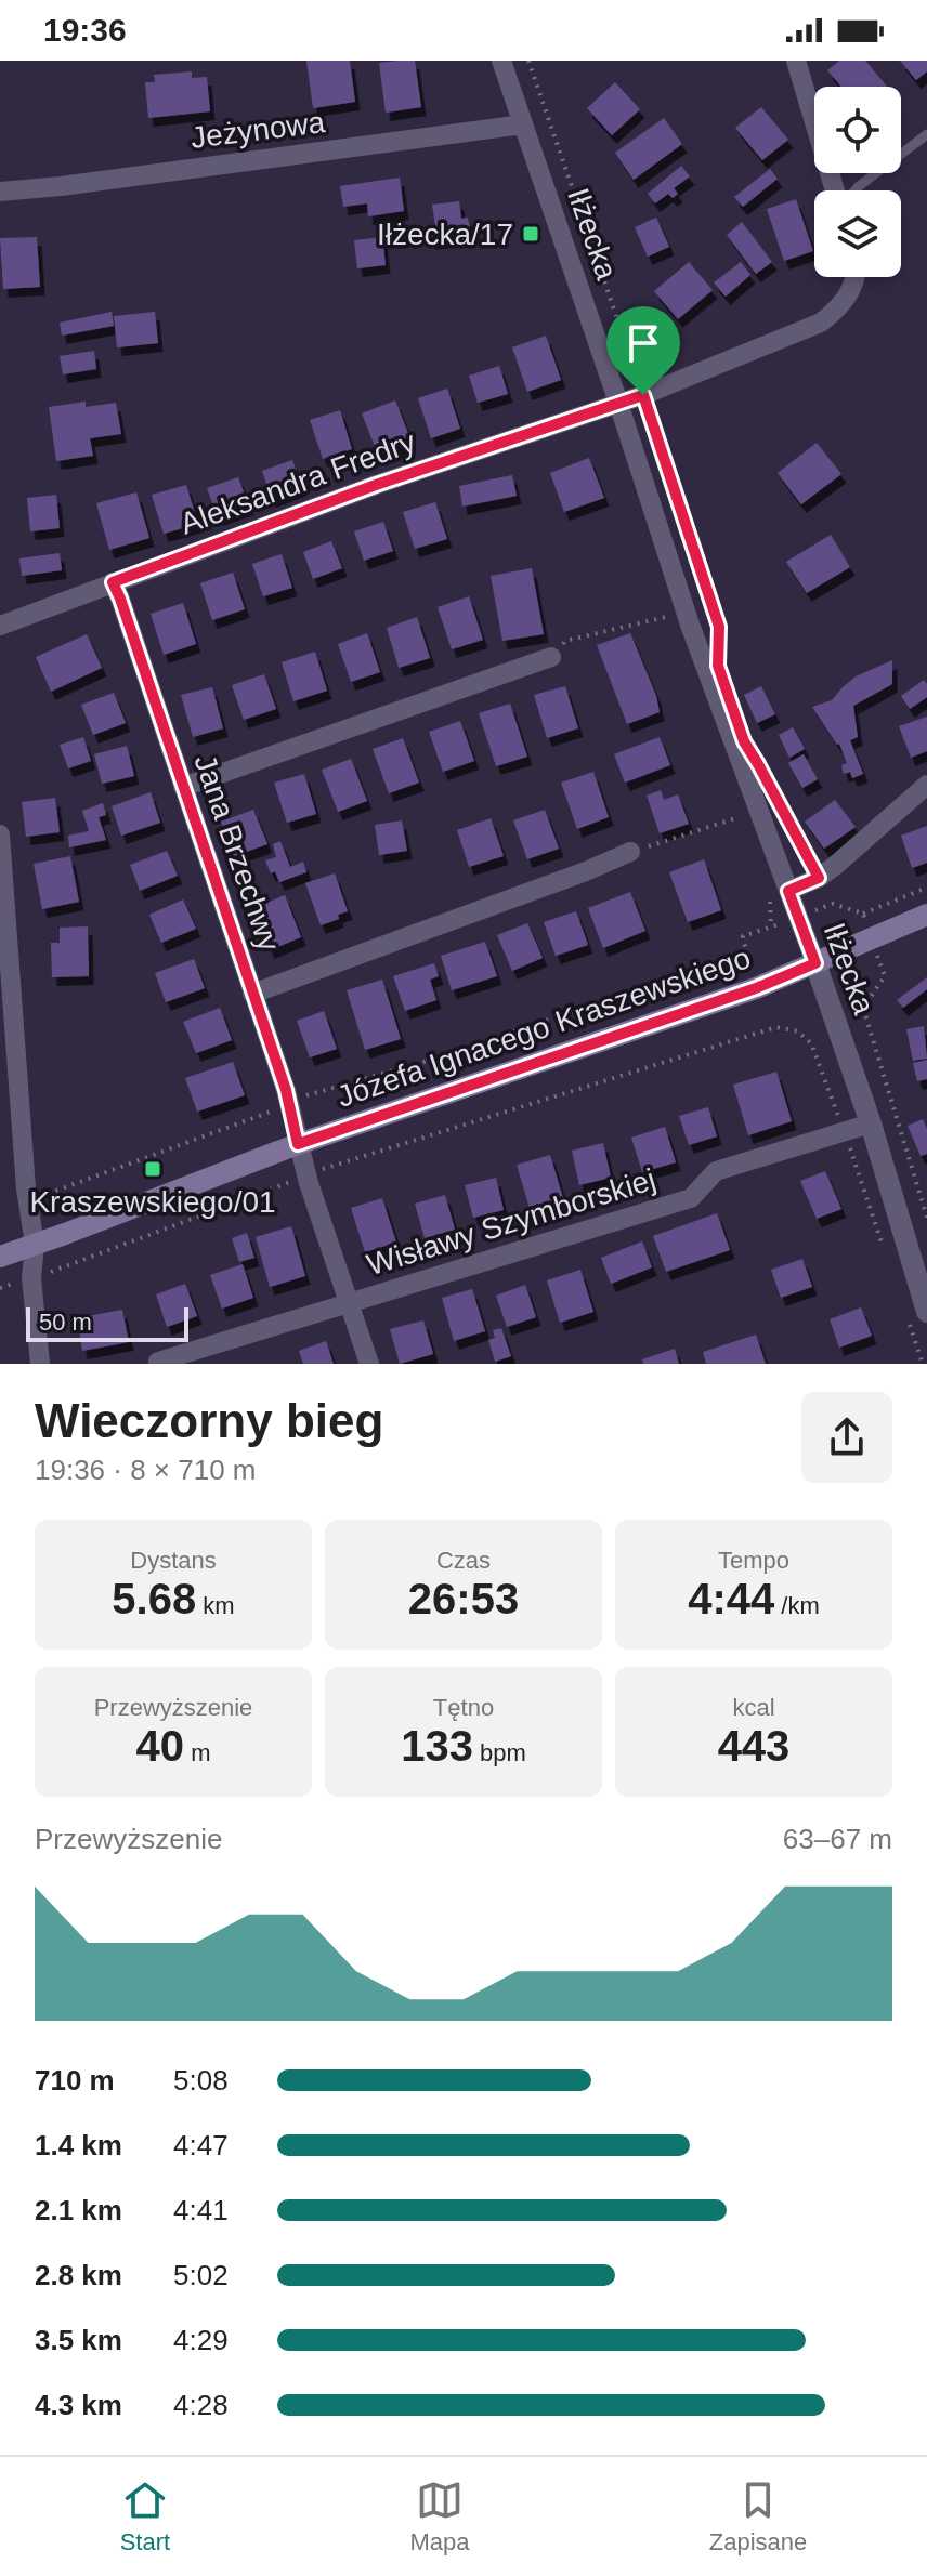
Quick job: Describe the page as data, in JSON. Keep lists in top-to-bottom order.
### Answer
{
  "streets": {
    "main road": ["Józefa Ignacego Kraszewskiego"],
    "street": [
      "Jeżynowa",
      "Iłżecka",
      "Aleksandra Fredry",
      "Jana Brzechwy",
      "Wisławy Szymborskiej"
    ]
  },
  "crossings": [
    ["Jeżynowa", "Iłżecka"],
    ["Iłżecka", "Aleksandra Fredry"],
    ["Iłżecka", "Józefa Ignacego Kraszewskiego"],
    ["Iłżecka", "Wisławy Szymborskiej"],
    ["Aleksandra Fredry", "Jana Brzechwy"],
    ["Jana Brzechwy", "Józefa Ignacego Kraszewskiego"],
    ["Jana Brzechwy", "Wisławy Szymborskiej"]
  ],
  "places": {
    "transit": ["Iłżecka/17", "Kraszewskiego/01"]
  },
  "scale_bar": "50 m",
  "page": {
    "status": "19:36",
    "scale": "50 m",
    "heading": ["Wieczorny bieg", "19:36 · 8 × 710 m"],
    "stats": [
      ["Dystans", "5.68 km"],
      ["Czas", "26:53"],
      ["Tempo", "4:44 /km"],
      ["Przewyższenie", "40 m"],
      ["Tętno", "133 bpm"],
      ["kcal", "443"]
    ],
    "chart": ["Przewyższenie", "63–67 m"],
    "list": [
      {
        "name": "710 m",
        "note": "5:08"
      },
      {
        "name": "1.4 km",
        "note": "4:47"
      },
      {
        "name": "2.1 km",
        "note": "4:41"
      },
      {
        "name": "2.8 km",
        "note": "5:02"
      },
      {
        "name": "3.5 km",
        "note": "4:29"
      },
      {
        "name": "4.3 km",
        "note": "4:28"
      }
    ],
    "tabs": ["Start", "Mapa", "Zapisane"]
  }
}
